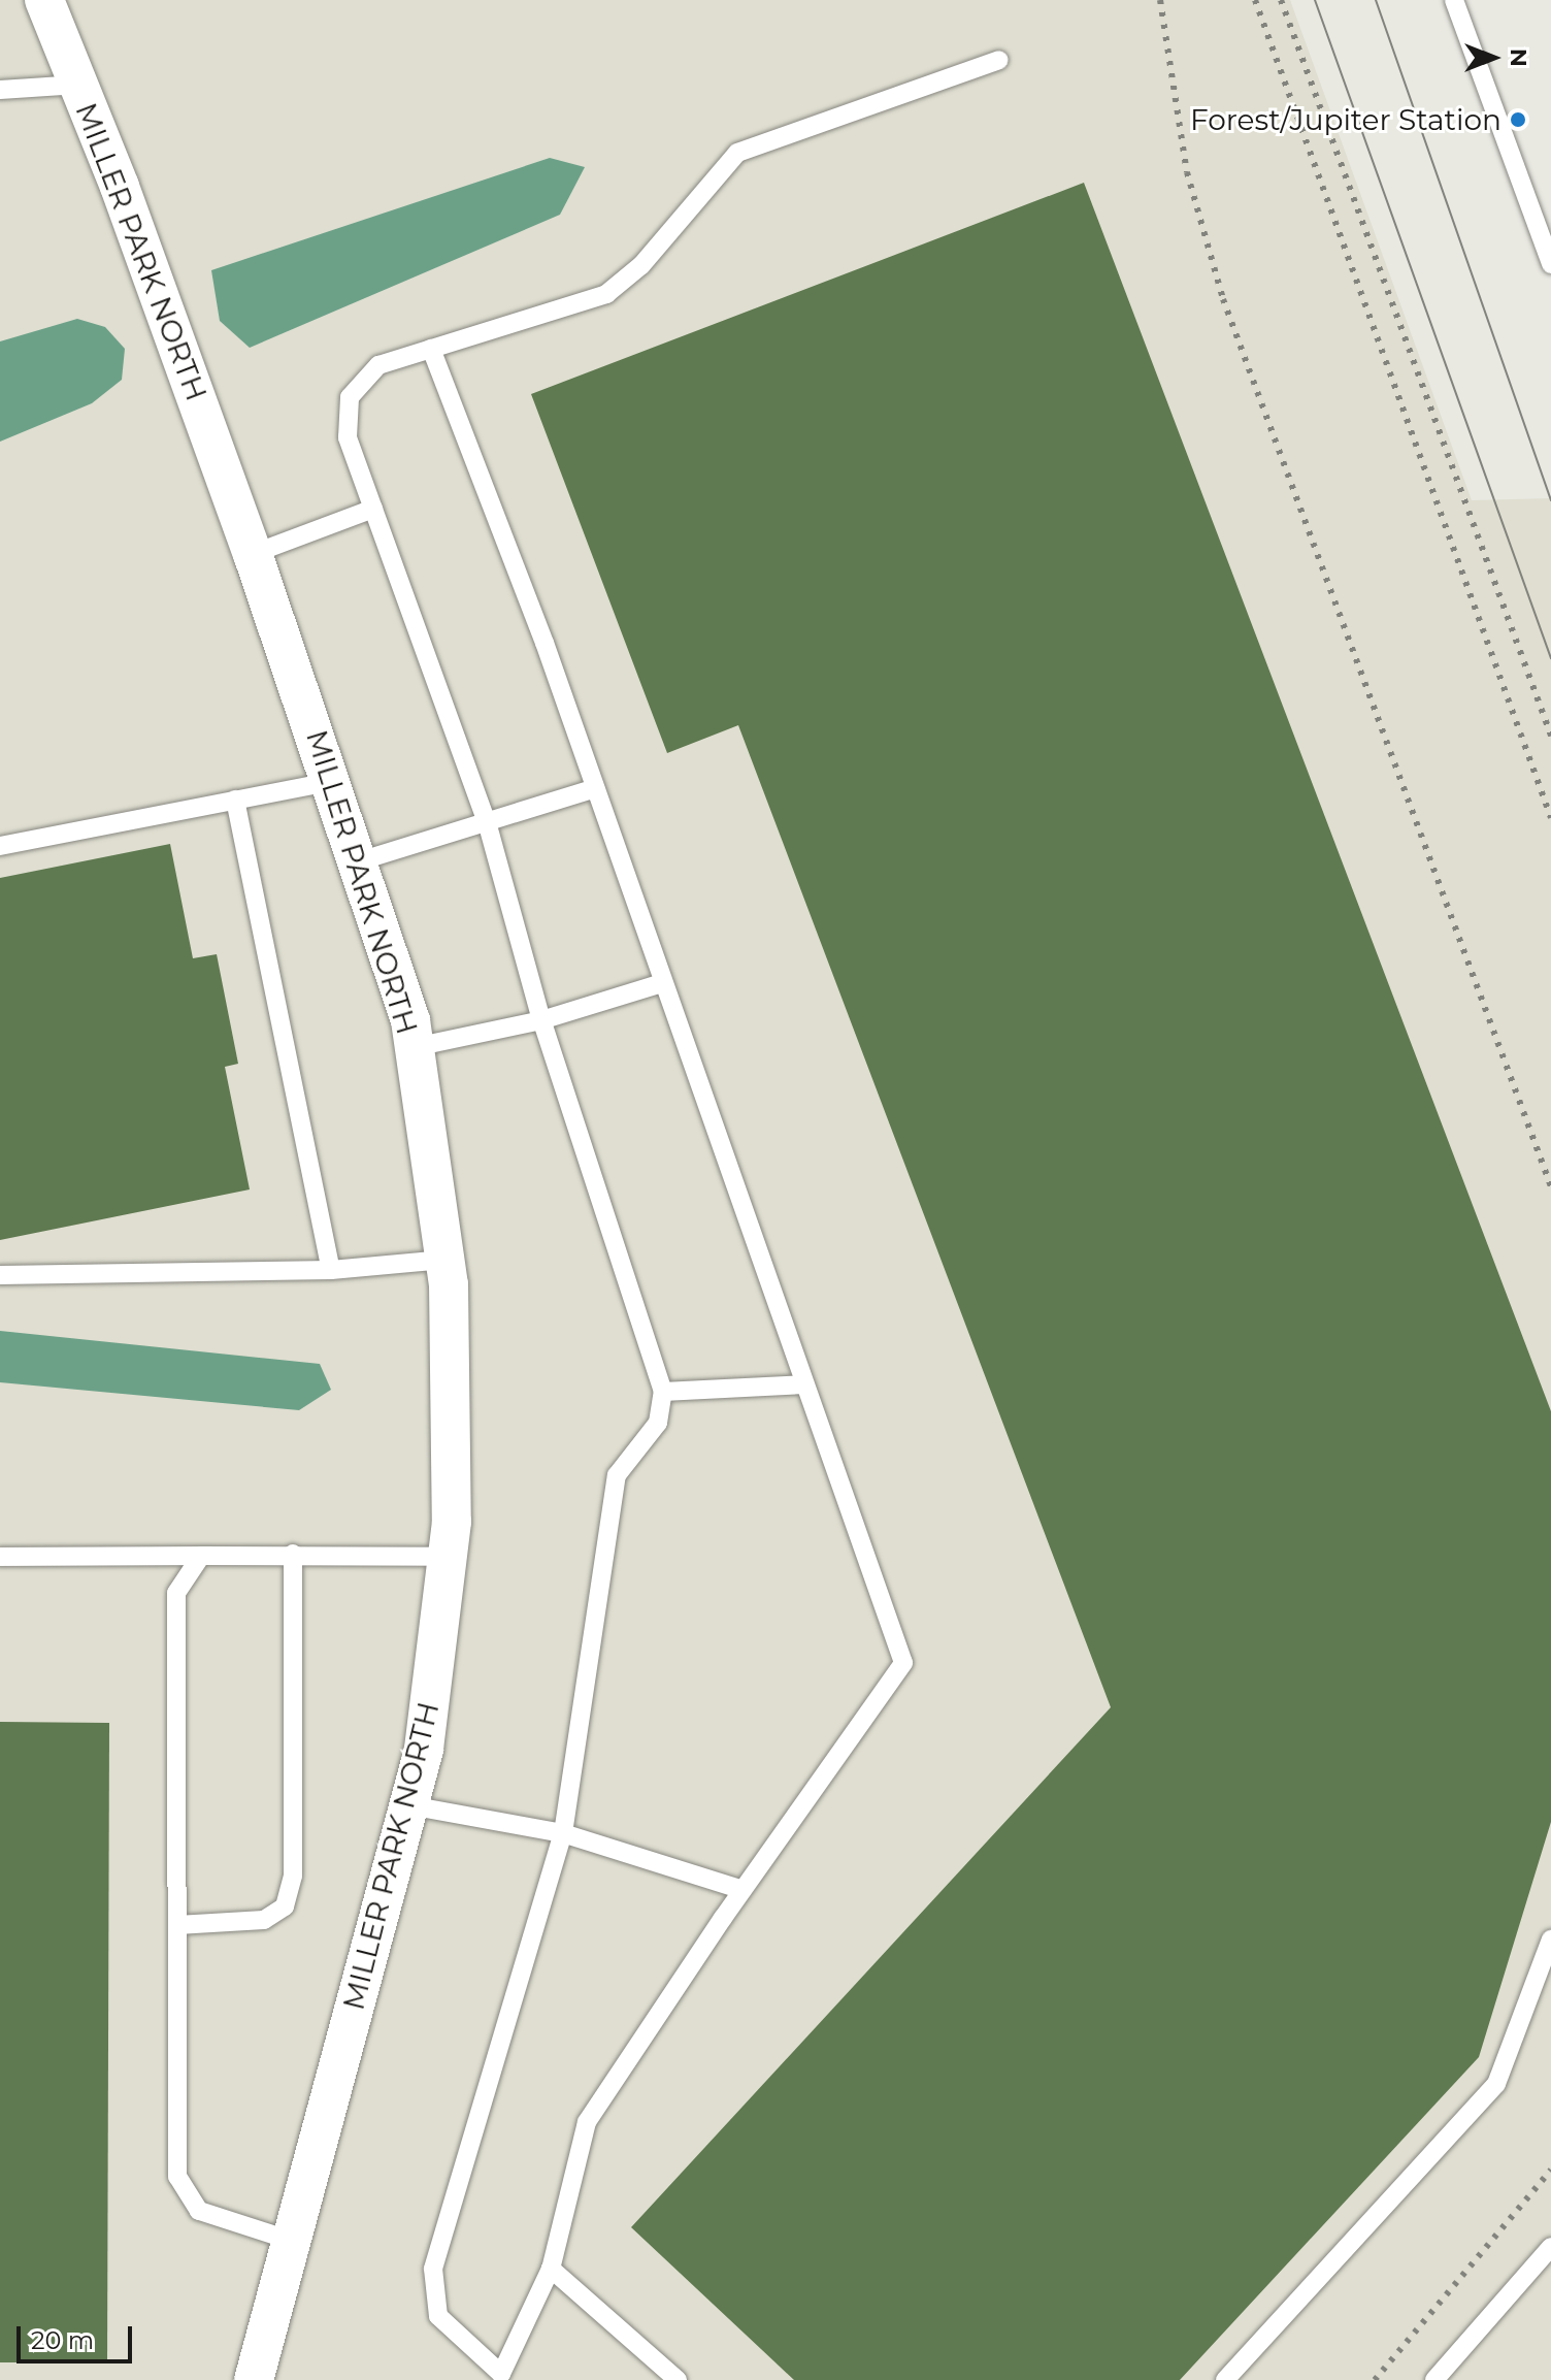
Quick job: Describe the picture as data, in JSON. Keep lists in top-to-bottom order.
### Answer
{
  "streets": {
    "street": ["MILLER PARK NORTH"]
  },
  "places": ["Forest/Jupiter Station"],
  "scale_bar": "20 m",
  "north": "right"
}
